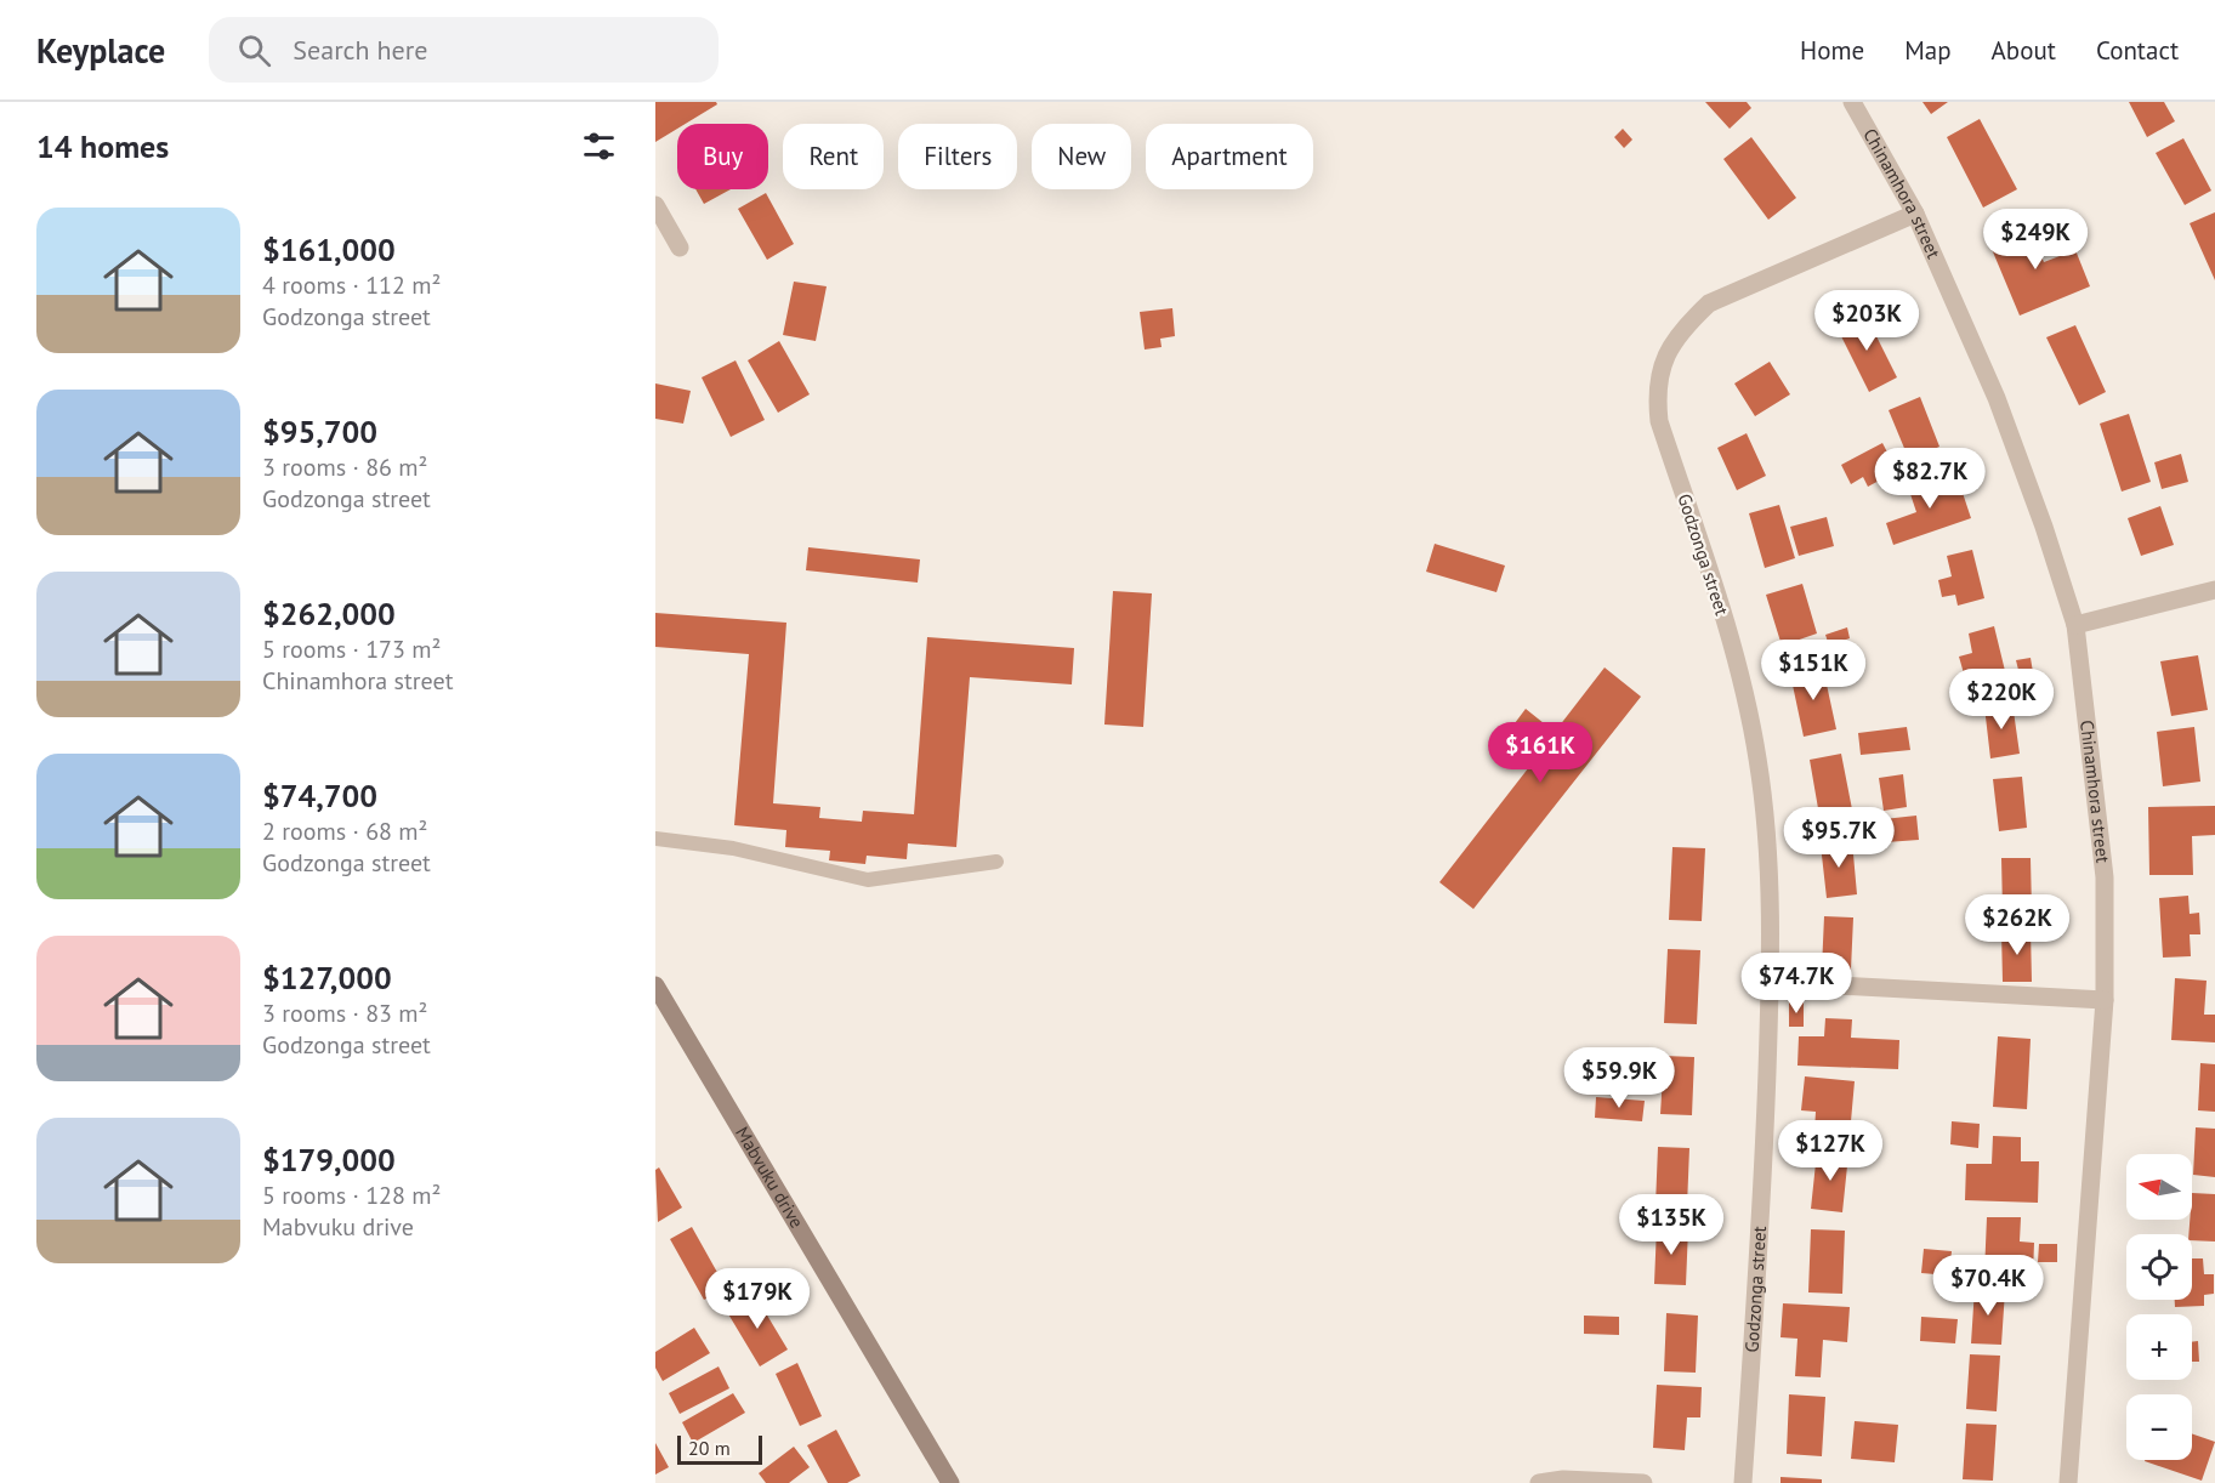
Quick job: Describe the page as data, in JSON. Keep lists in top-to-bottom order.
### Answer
{
  "streets": {
    "street": ["Chinamhora street", "Godzonga street", "Mabvuku drive"]
  },
  "crossings": [
    ["Chinamhora street", "Godzonga street"]
  ],
  "scale_bar": "20 m",
  "north": "left",
  "page": {
    "header": "Keyplace",
    "search": "Search here",
    "nav": [
      "Home",
      "Map",
      "About",
      "Contact"
    ],
    "heading": "14 homes",
    "chip": [
      "Buy",
      "Rent",
      "Filters",
      "New",
      "Apartment"
    ],
    "list": [
      {
        "name": "$161,000",
        "note": "4 rooms · 112 m² · Godzonga street"
      },
      {
        "name": "$95,700",
        "note": "3 rooms · 86 m² · Godzonga street"
      },
      {
        "name": "$262,000",
        "note": "5 rooms · 173 m² · Chinamhora street"
      },
      {
        "name": "$74,700",
        "note": "2 rooms · 68 m² · Godzonga street"
      },
      {
        "name": "$127,000",
        "note": "3 rooms · 83 m² · Godzonga street"
      },
      {
        "name": "$179,000",
        "note": "5 rooms · 128 m² · Mabvuku drive"
      }
    ],
    "price": [
      "$249K",
      "$203K",
      "$82.7K",
      "$151K",
      "$220K",
      "$161K",
      "$95.7K",
      "$262K",
      "$74.7K",
      "$59.9K",
      "$127K",
      "$135K",
      "$70.4K",
      "$179K"
    ],
    "map_buttons": ["+", "−"],
    "scale": "20 m"
  }
}
